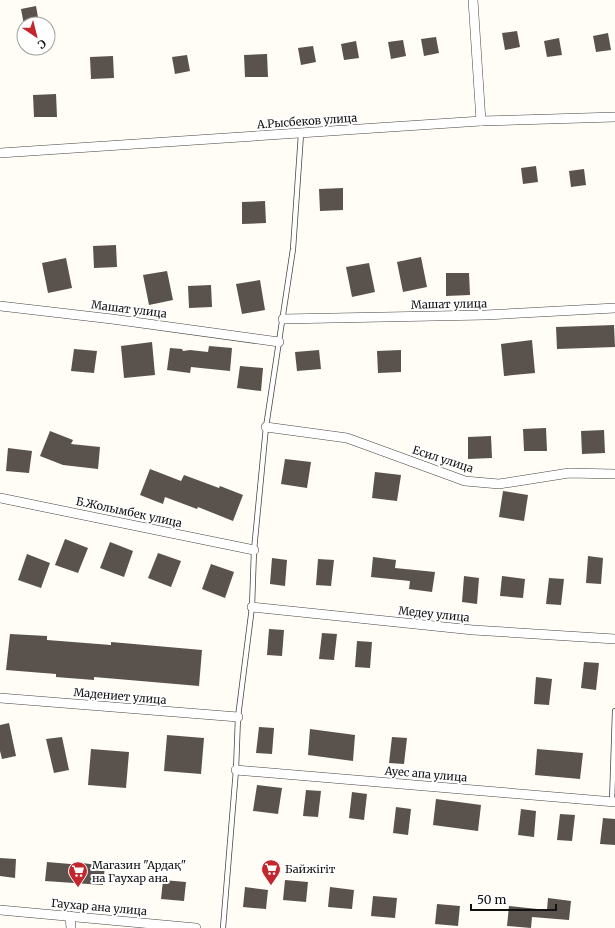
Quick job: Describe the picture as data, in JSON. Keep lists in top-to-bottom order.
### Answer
{
  "streets": {
    "street": [
      "А.Рысбеков улица",
      "Машат улица",
      "Есил улица",
      "Б.Жолымбек улица",
      "Медеу улица",
      "Мадениет улица",
      "Ауес апа улица",
      "Гаухар ана улица"
    ]
  },
  "places": {
    "supermarket": ["Байжігіт", "Магазин \"Ардақ\" на Гаухар ана"]
  },
  "scale_bar": "50 m",
  "north": "bottom right"
}
